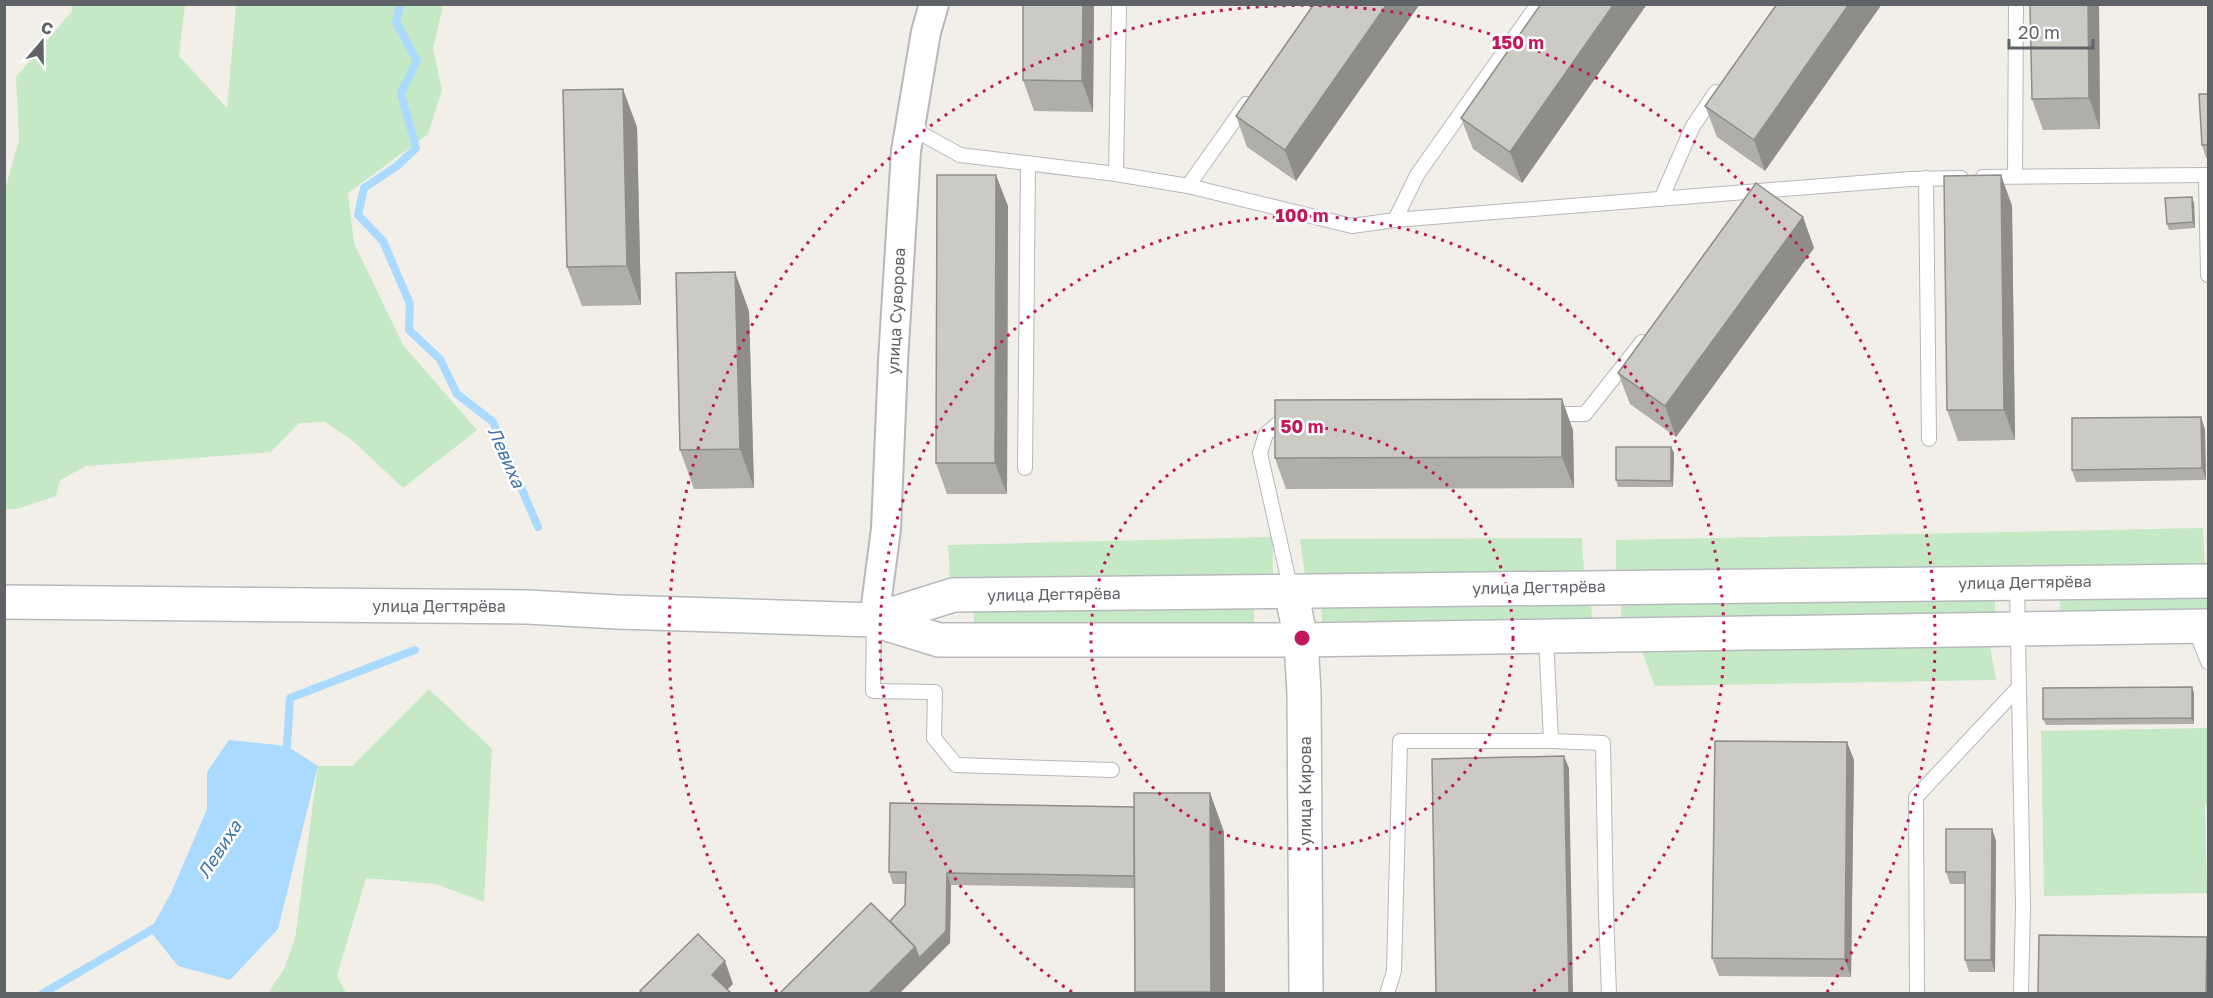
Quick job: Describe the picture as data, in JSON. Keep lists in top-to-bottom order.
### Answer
{
  "streets": {
    "main road": ["улица Дегтярёва", "улица Кирова"],
    "street": ["улица Суворова"]
  },
  "crossings": [
    ["улица Суворова", "улица Дегтярёва"],
    ["улица Дегтярёва", "улица Кирова"]
  ],
  "water": ["Левиха"],
  "scale_bar": "20 m",
  "north": "top",
  "rings": ["150 m", "100 m", "50 m"]
}
